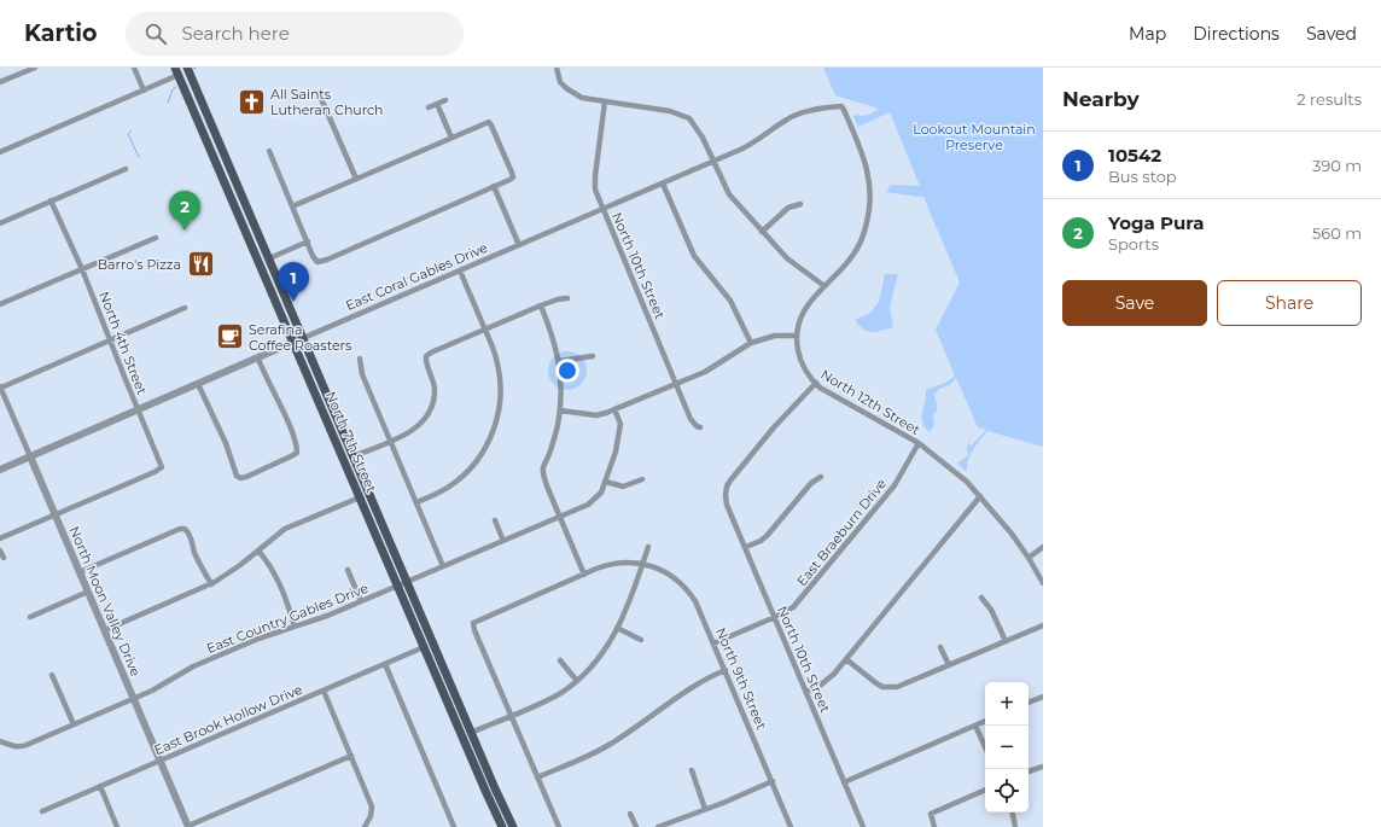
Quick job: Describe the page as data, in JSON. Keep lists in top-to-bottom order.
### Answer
{
  "streets": {
    "main road": ["North 7th Street"],
    "street": [
      "North 10th Street",
      "East Coral Gables Drive",
      "North 4th Street",
      "North 12th Street",
      "East Braeburn Drive",
      "North Moon Valley Drive",
      "East Country Gables Drive",
      "North 9th Street",
      "East Brook Hollow Drive"
    ]
  },
  "crossings": [
    ["North 10th Street", "East Coral Gables Drive"],
    ["North 10th Street", "North 12th Street"],
    ["North 10th Street", "East Braeburn Drive"],
    ["East Coral Gables Drive", "North 4th Street"],
    ["East Coral Gables Drive", "North 12th Street"],
    ["East Coral Gables Drive", "North 7th Street"],
    ["East Coral Gables Drive", "North Moon Valley Drive"],
    ["North 4th Street", "North Moon Valley Drive"],
    ["North 12th Street", "East Braeburn Drive"],
    ["North 7th Street", "East Country Gables Drive"],
    ["North 7th Street", "East Brook Hollow Drive"],
    ["East Braeburn Drive", "North 9th Street"],
    ["North Moon Valley Drive", "East Country Gables Drive"],
    ["North Moon Valley Drive", "East Brook Hollow Drive"]
  ],
  "parks": ["Lookout Mountain Preserve"],
  "places": {
    "church": ["All Saints Lutheran Church"],
    "restaurant": ["Barro's Pizza"],
    "cafe": ["Serafina Coffee Roasters"]
  },
  "page": {
    "header": "Kartio",
    "search": "Search here",
    "nav": ["Map", "Directions", "Saved"],
    "heading": ["Nearby", "2 results"],
    "list": [
      {
        "mark": "1",
        "name": "10542",
        "note": "Bus stop",
        "value": "390 m"
      },
      {
        "mark": "2",
        "name": "Yoga Pura",
        "note": "Sports",
        "value": "560 m"
      }
    ],
    "pins": ["2", "1"],
    "buttons": ["Save", "Share"],
    "map_buttons": ["+", "−"]
  }
}
